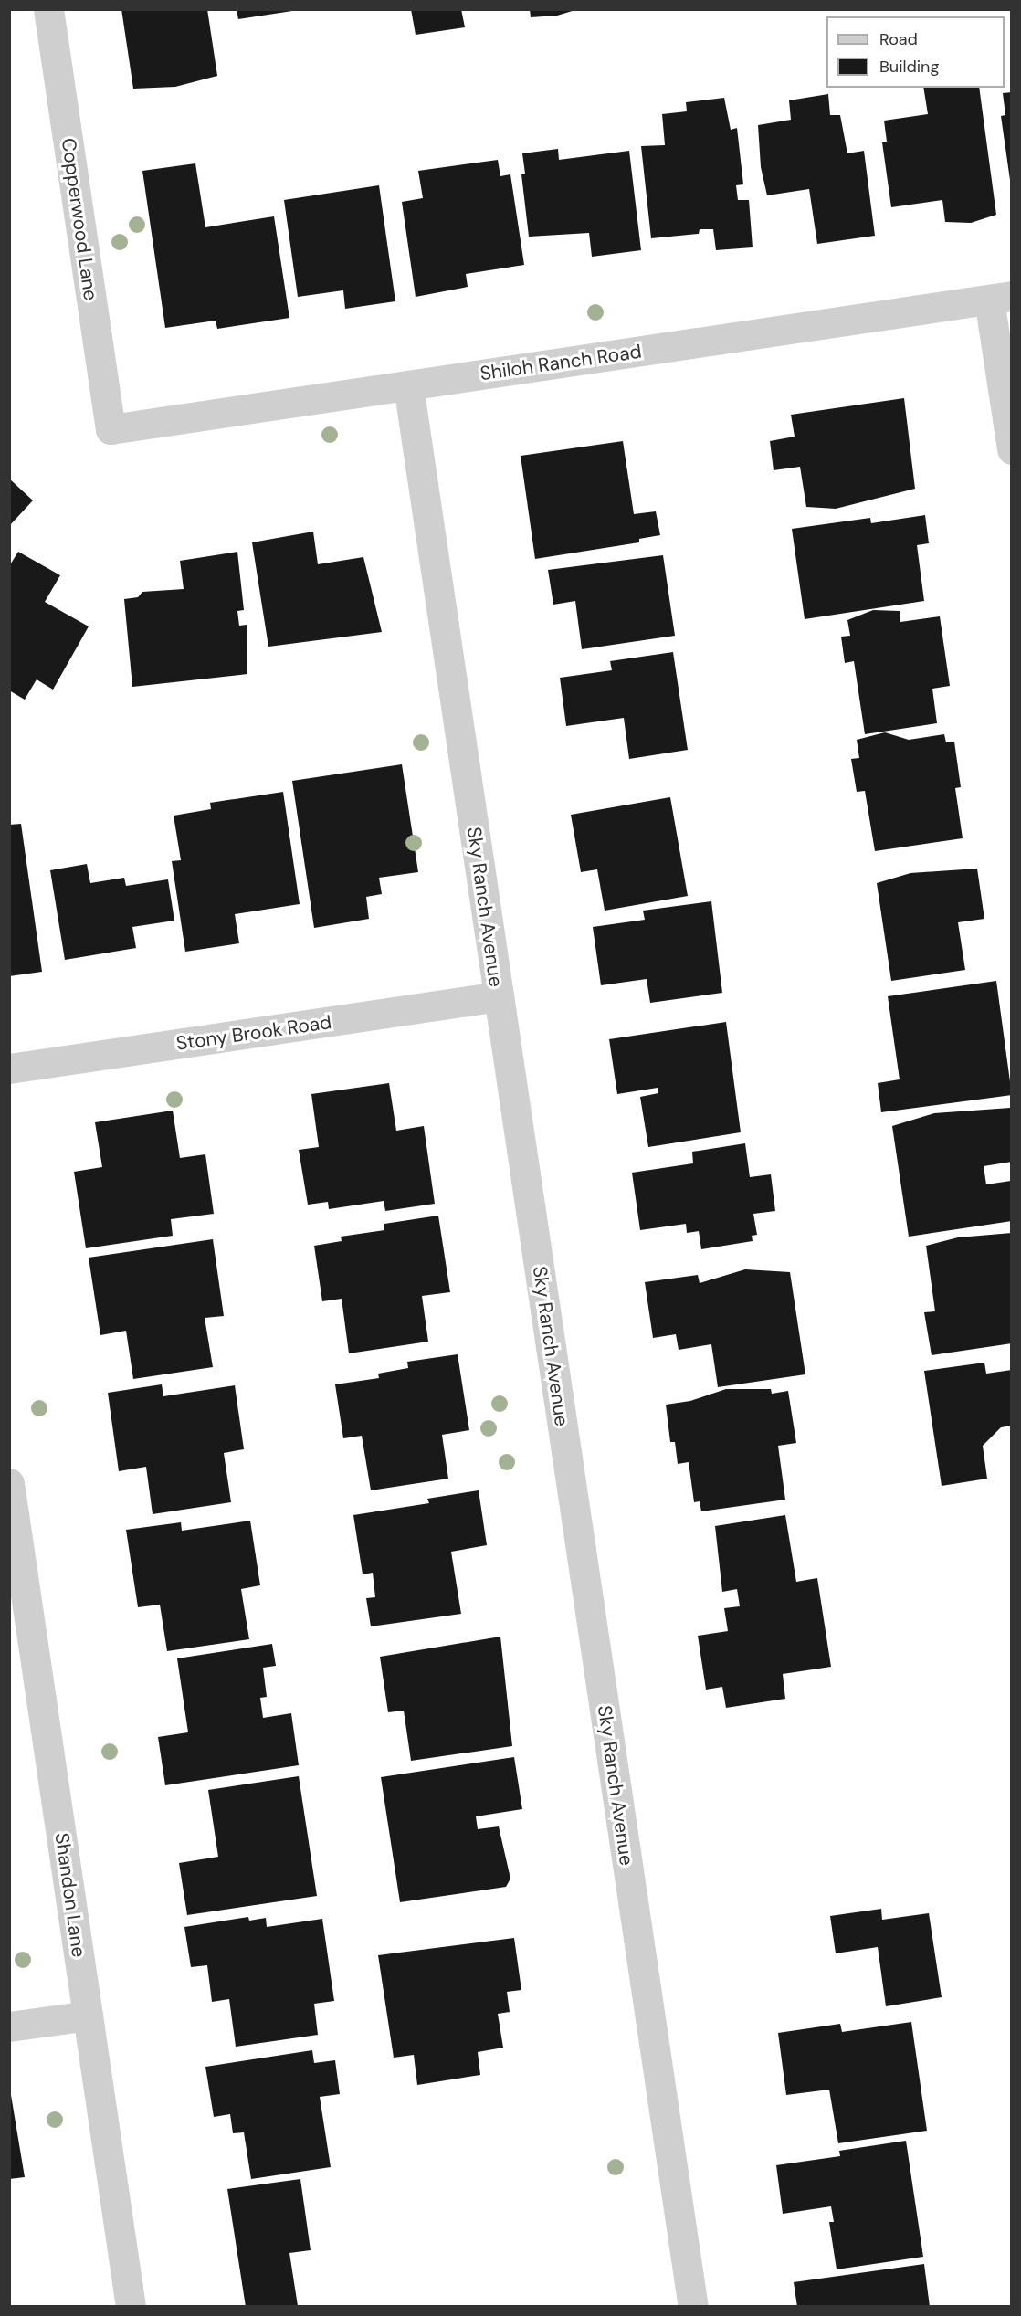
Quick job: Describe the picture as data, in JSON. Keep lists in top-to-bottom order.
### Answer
{
  "streets": {
    "street": [
      "Copperwood Lane",
      "Shiloh Ranch Road",
      "Sky Ranch Avenue",
      "Stony Brook Road",
      "Shandon Lane"
    ]
  },
  "crossings": [
    ["Copperwood Lane", "Shiloh Ranch Road"],
    ["Shiloh Ranch Road", "Sky Ranch Avenue"],
    ["Sky Ranch Avenue", "Stony Brook Road"]
  ],
  "legend": ["Road", "Building"]
}
